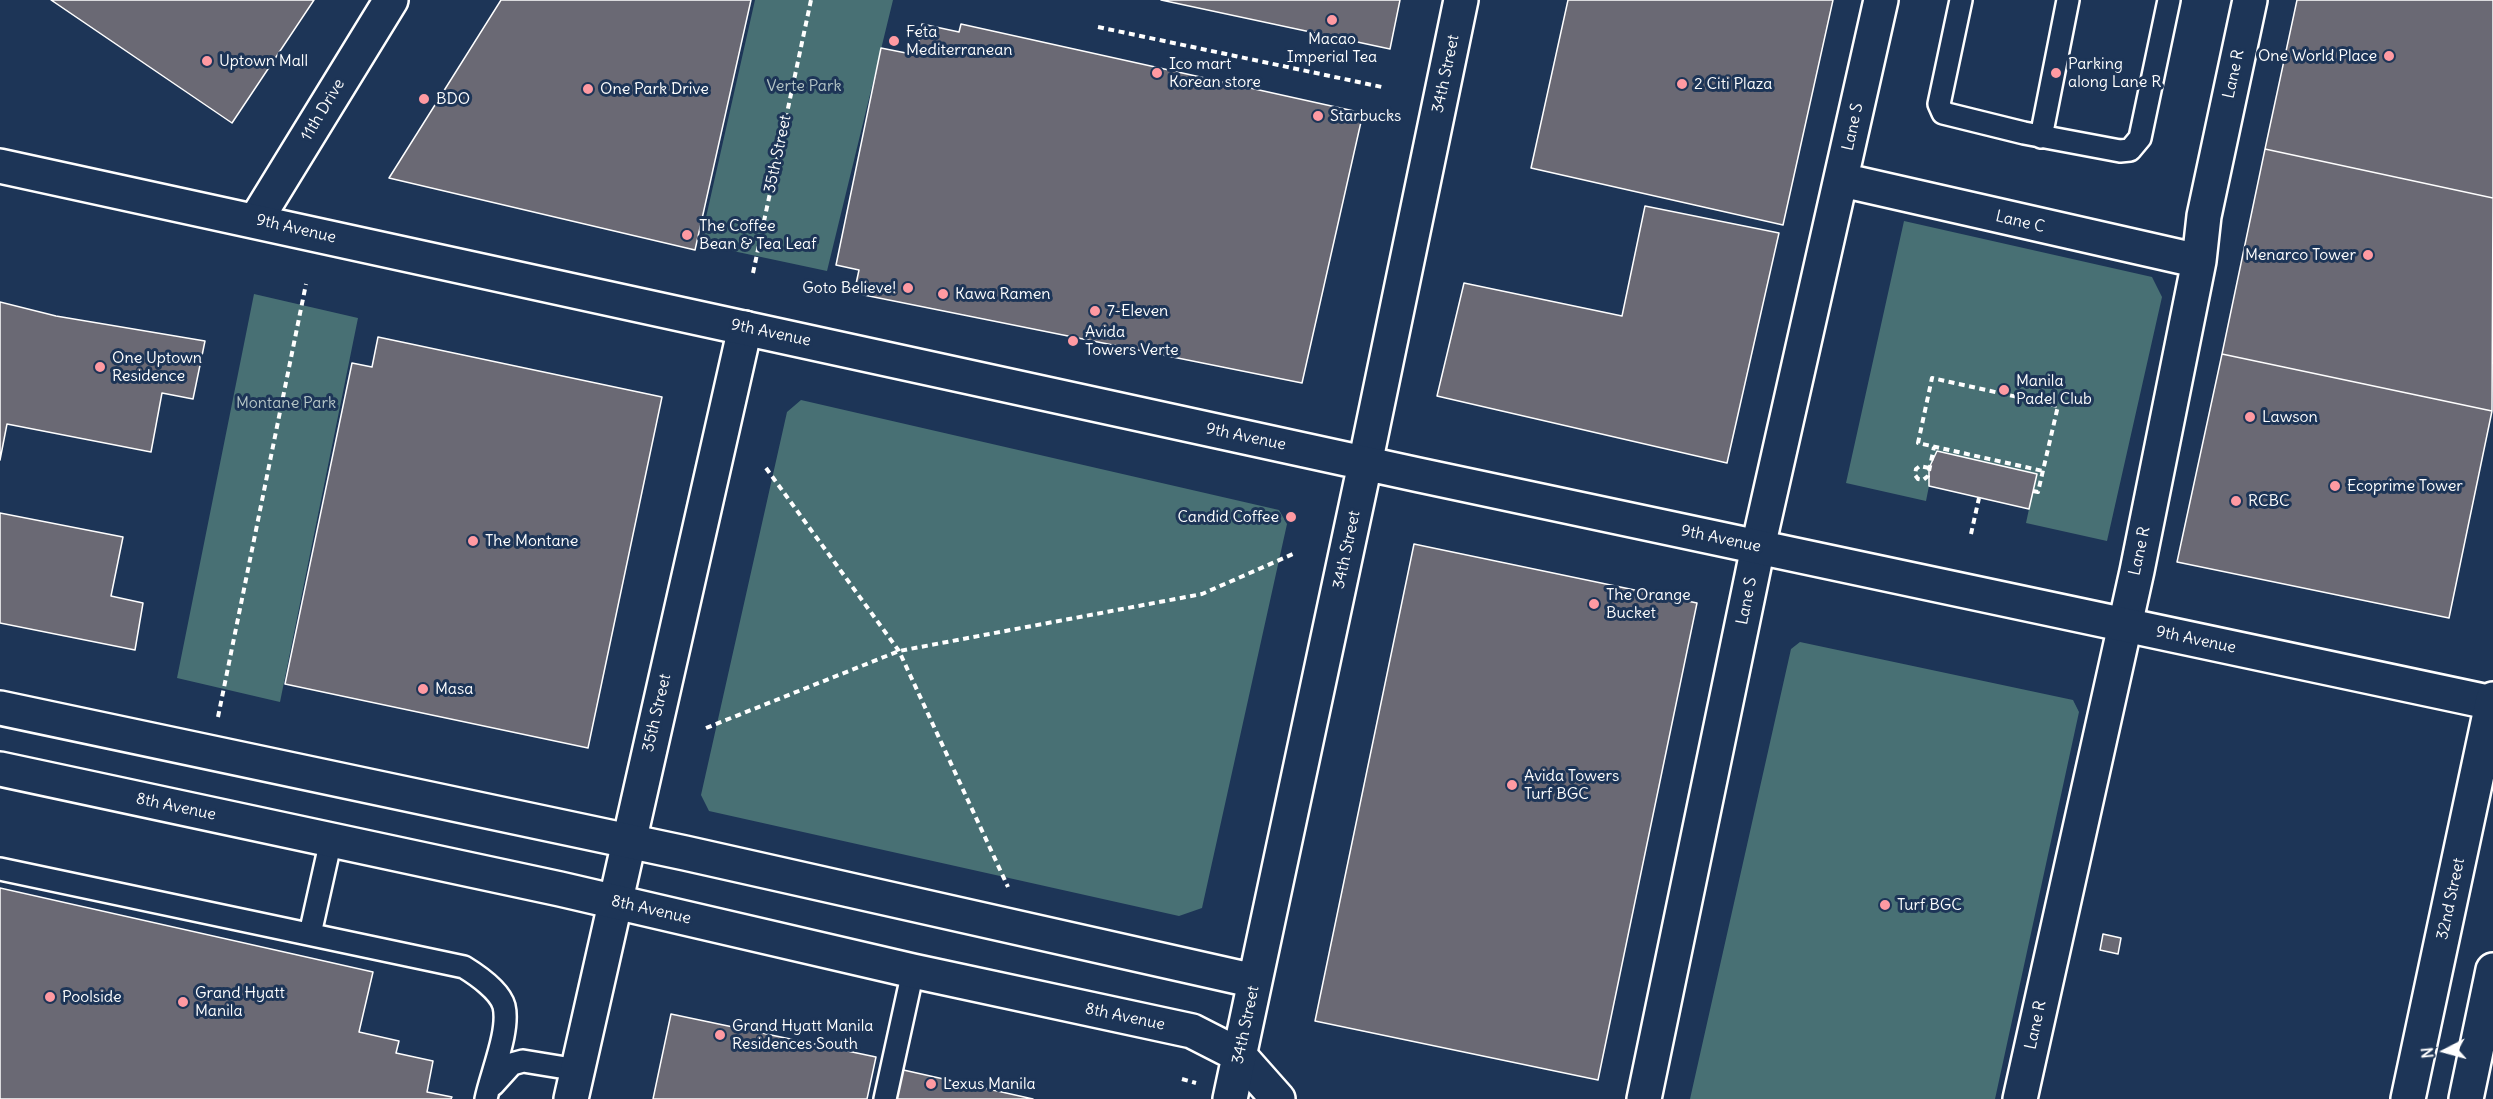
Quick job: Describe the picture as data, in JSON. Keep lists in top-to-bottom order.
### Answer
{
  "streets": {
    "street": [
      "34th Street",
      "Lane R",
      "11th Drive",
      "Lane S",
      "35th Street",
      "Lane C",
      "9th Avenue",
      "8th Avenue",
      "32nd Street"
    ]
  },
  "crossings": [
    ["34th Street", "9th Avenue"],
    ["34th Street", "8th Avenue"],
    ["Lane R", "Lane C"],
    ["Lane R", "9th Avenue"],
    ["11th Drive", "9th Avenue"],
    ["Lane S", "Lane C"],
    ["Lane S", "9th Avenue"],
    ["35th Street", "9th Avenue"],
    ["35th Street", "8th Avenue"],
    ["9th Avenue", "32nd Street"]
  ],
  "parks": ["Verte Park", "Montane Park"],
  "places": [
    "Macao Imperial Tea",
    "Feta Mediterranean",
    "One World Place",
    "Uptown Mall",
    "Ico mart Korean store",
    "Parking along Lane R",
    "2 Citi Plaza",
    "One Park Drive",
    "BDO",
    "Starbucks",
    "The Coffee Bean & Tea Leaf",
    "Menarco Tower",
    "Goto Believe!",
    "Kawa Ramen",
    "7-Eleven",
    "Avida Towers Verte",
    "One Uptown Residence",
    "Manila Padel Club",
    "Lawson",
    "Ecoprime Tower",
    "RCBC",
    "Candid Coffee",
    "The Montane",
    "The Orange Bucket",
    "Masa",
    "Avida Towers Turf BGC",
    "Turf BGC",
    "Poolside",
    "Grand Hyatt Manila",
    "Grand Hyatt Manila Residences South",
    "Lexus Manila"
  ],
  "north": "left"
}
